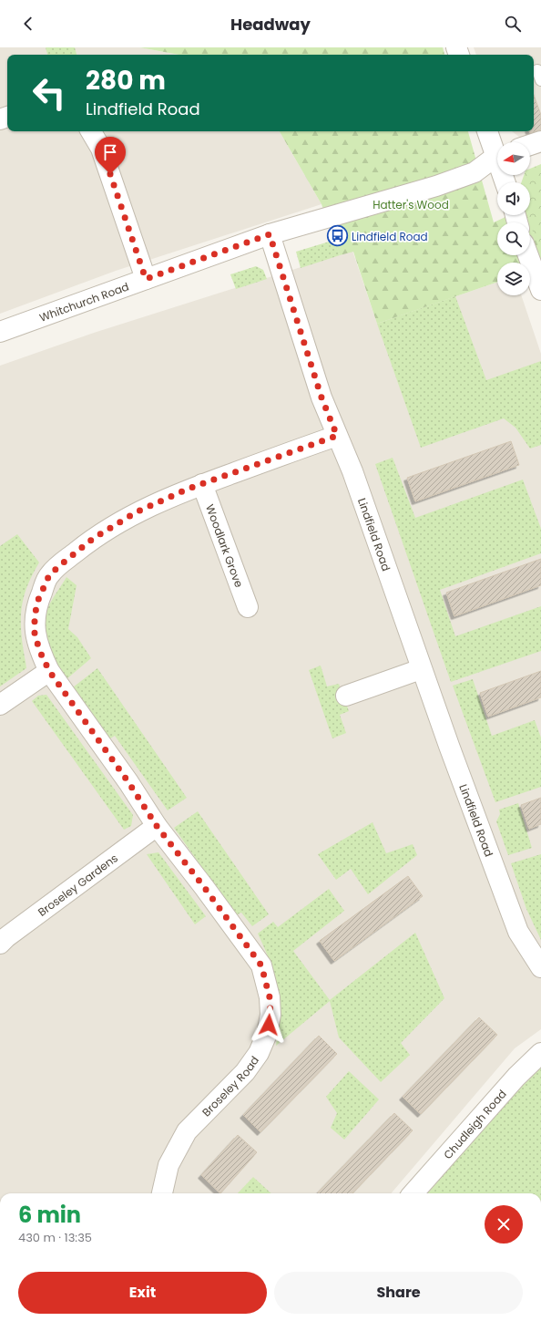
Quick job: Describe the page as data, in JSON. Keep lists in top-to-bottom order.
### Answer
{
  "streets": {
    "street": [
      "Whitchurch Road",
      "Lindfield Road",
      "Woodlark Grove",
      "Broseley Gardens",
      "Broseley Road",
      "Chudleigh Road"
    ]
  },
  "crossings": [
    ["Whitchurch Road", "Lindfield Road"],
    ["Lindfield Road", "Broseley Road"],
    ["Woodlark Grove", "Broseley Road"],
    ["Broseley Gardens", "Broseley Road"]
  ],
  "parks": ["Hatter's Wood"],
  "places": {
    "bus stop": ["Lindfield Road"]
  },
  "north": "left",
  "page": {
    "header": "Headway",
    "turn": ["280 m", "Lindfield Road"],
    "heading": ["6 min", "430 m · 13:35"],
    "buttons": ["Exit", "Share"]
  }
}
